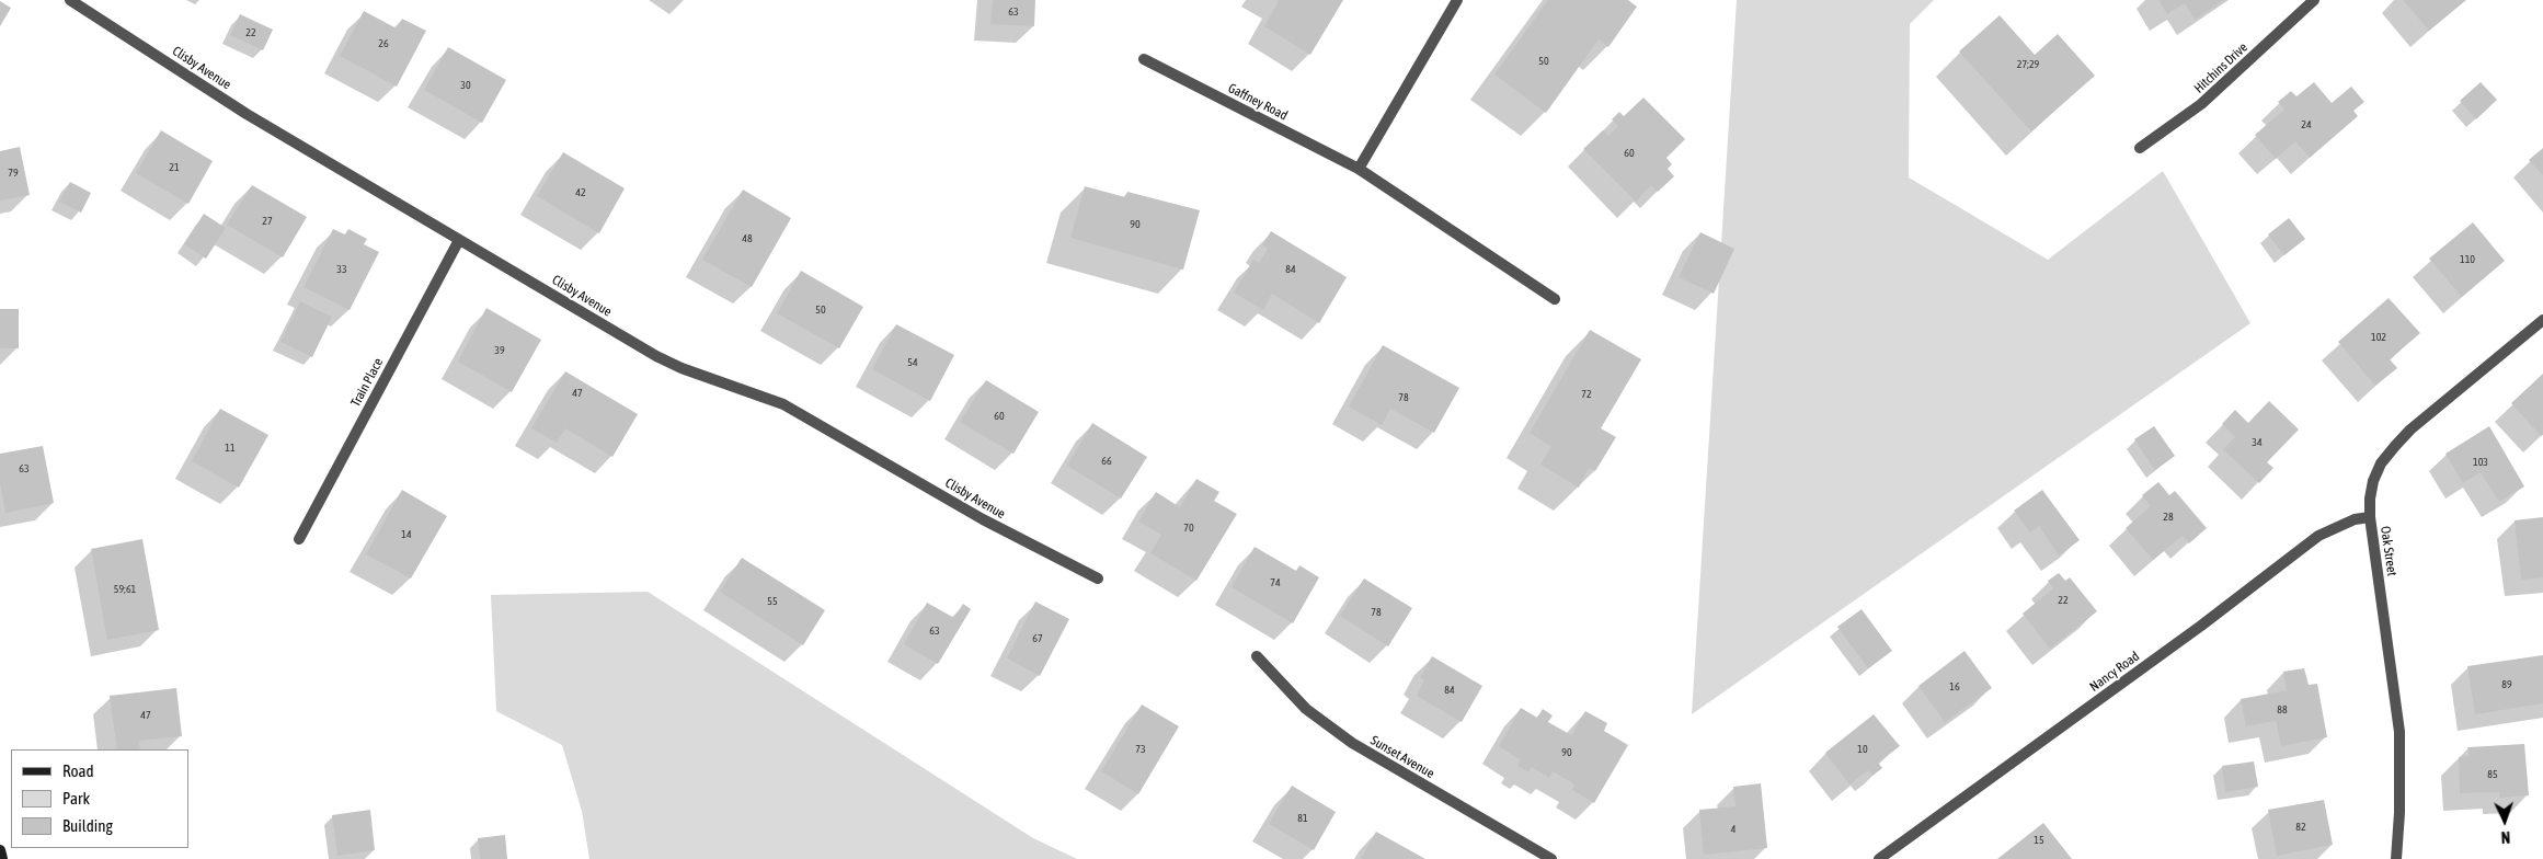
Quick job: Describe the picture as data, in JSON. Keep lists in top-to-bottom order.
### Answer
{
  "streets": {
    "street": [
      "Clisby Avenue",
      "Hitchins Drive",
      "Gaffney Road",
      "Train Place",
      "Oak Street",
      "Nancy Road",
      "Sunset Avenue"
    ]
  },
  "crossings": [
    ["Clisby Avenue", "Train Place"],
    ["Oak Street", "Nancy Road"]
  ],
  "house_numbers": [
    "63",
    "22",
    "26",
    "50",
    "27;29",
    "30",
    "24",
    "60",
    "21",
    "79",
    "42",
    "27",
    "90",
    "48",
    "110",
    "33",
    "84",
    "50",
    "102",
    "39",
    "54",
    "47",
    "72",
    "78",
    "60",
    "34",
    "11",
    "66",
    "103",
    "63",
    "28",
    "70",
    "14",
    "74",
    "59;61",
    "22",
    "55",
    "78",
    "63",
    "67",
    "89",
    "16",
    "84",
    "88",
    "47",
    "73",
    "10",
    "90",
    "85",
    "81",
    "82",
    "4",
    "15"
  ],
  "legend": ["Road", "Park", "Building"],
  "north": "bottom"
}
